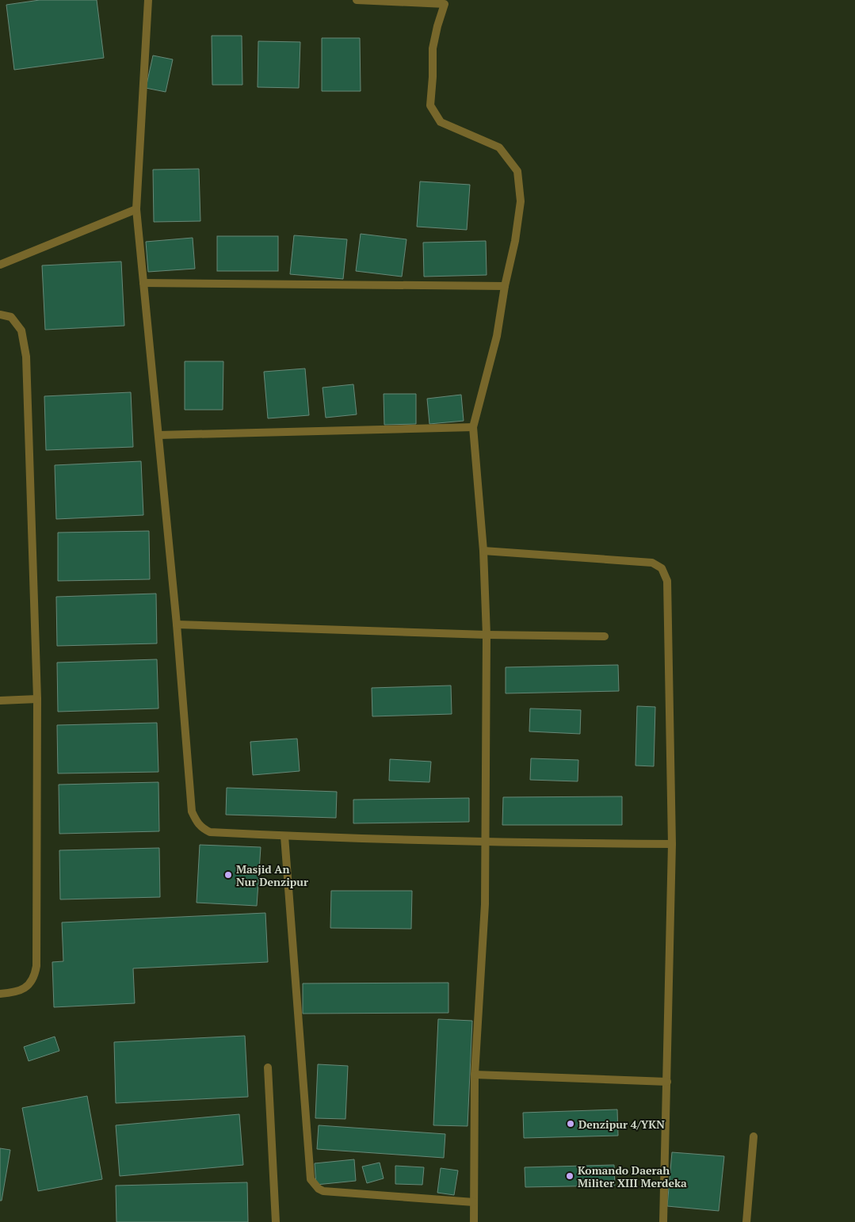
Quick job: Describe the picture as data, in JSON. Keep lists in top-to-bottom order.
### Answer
{
  "places": ["Masjid An Nur Denzipur", "Denzipur 4/YKN", "Komando Daerah Militer XIII Merdeka"]
}
